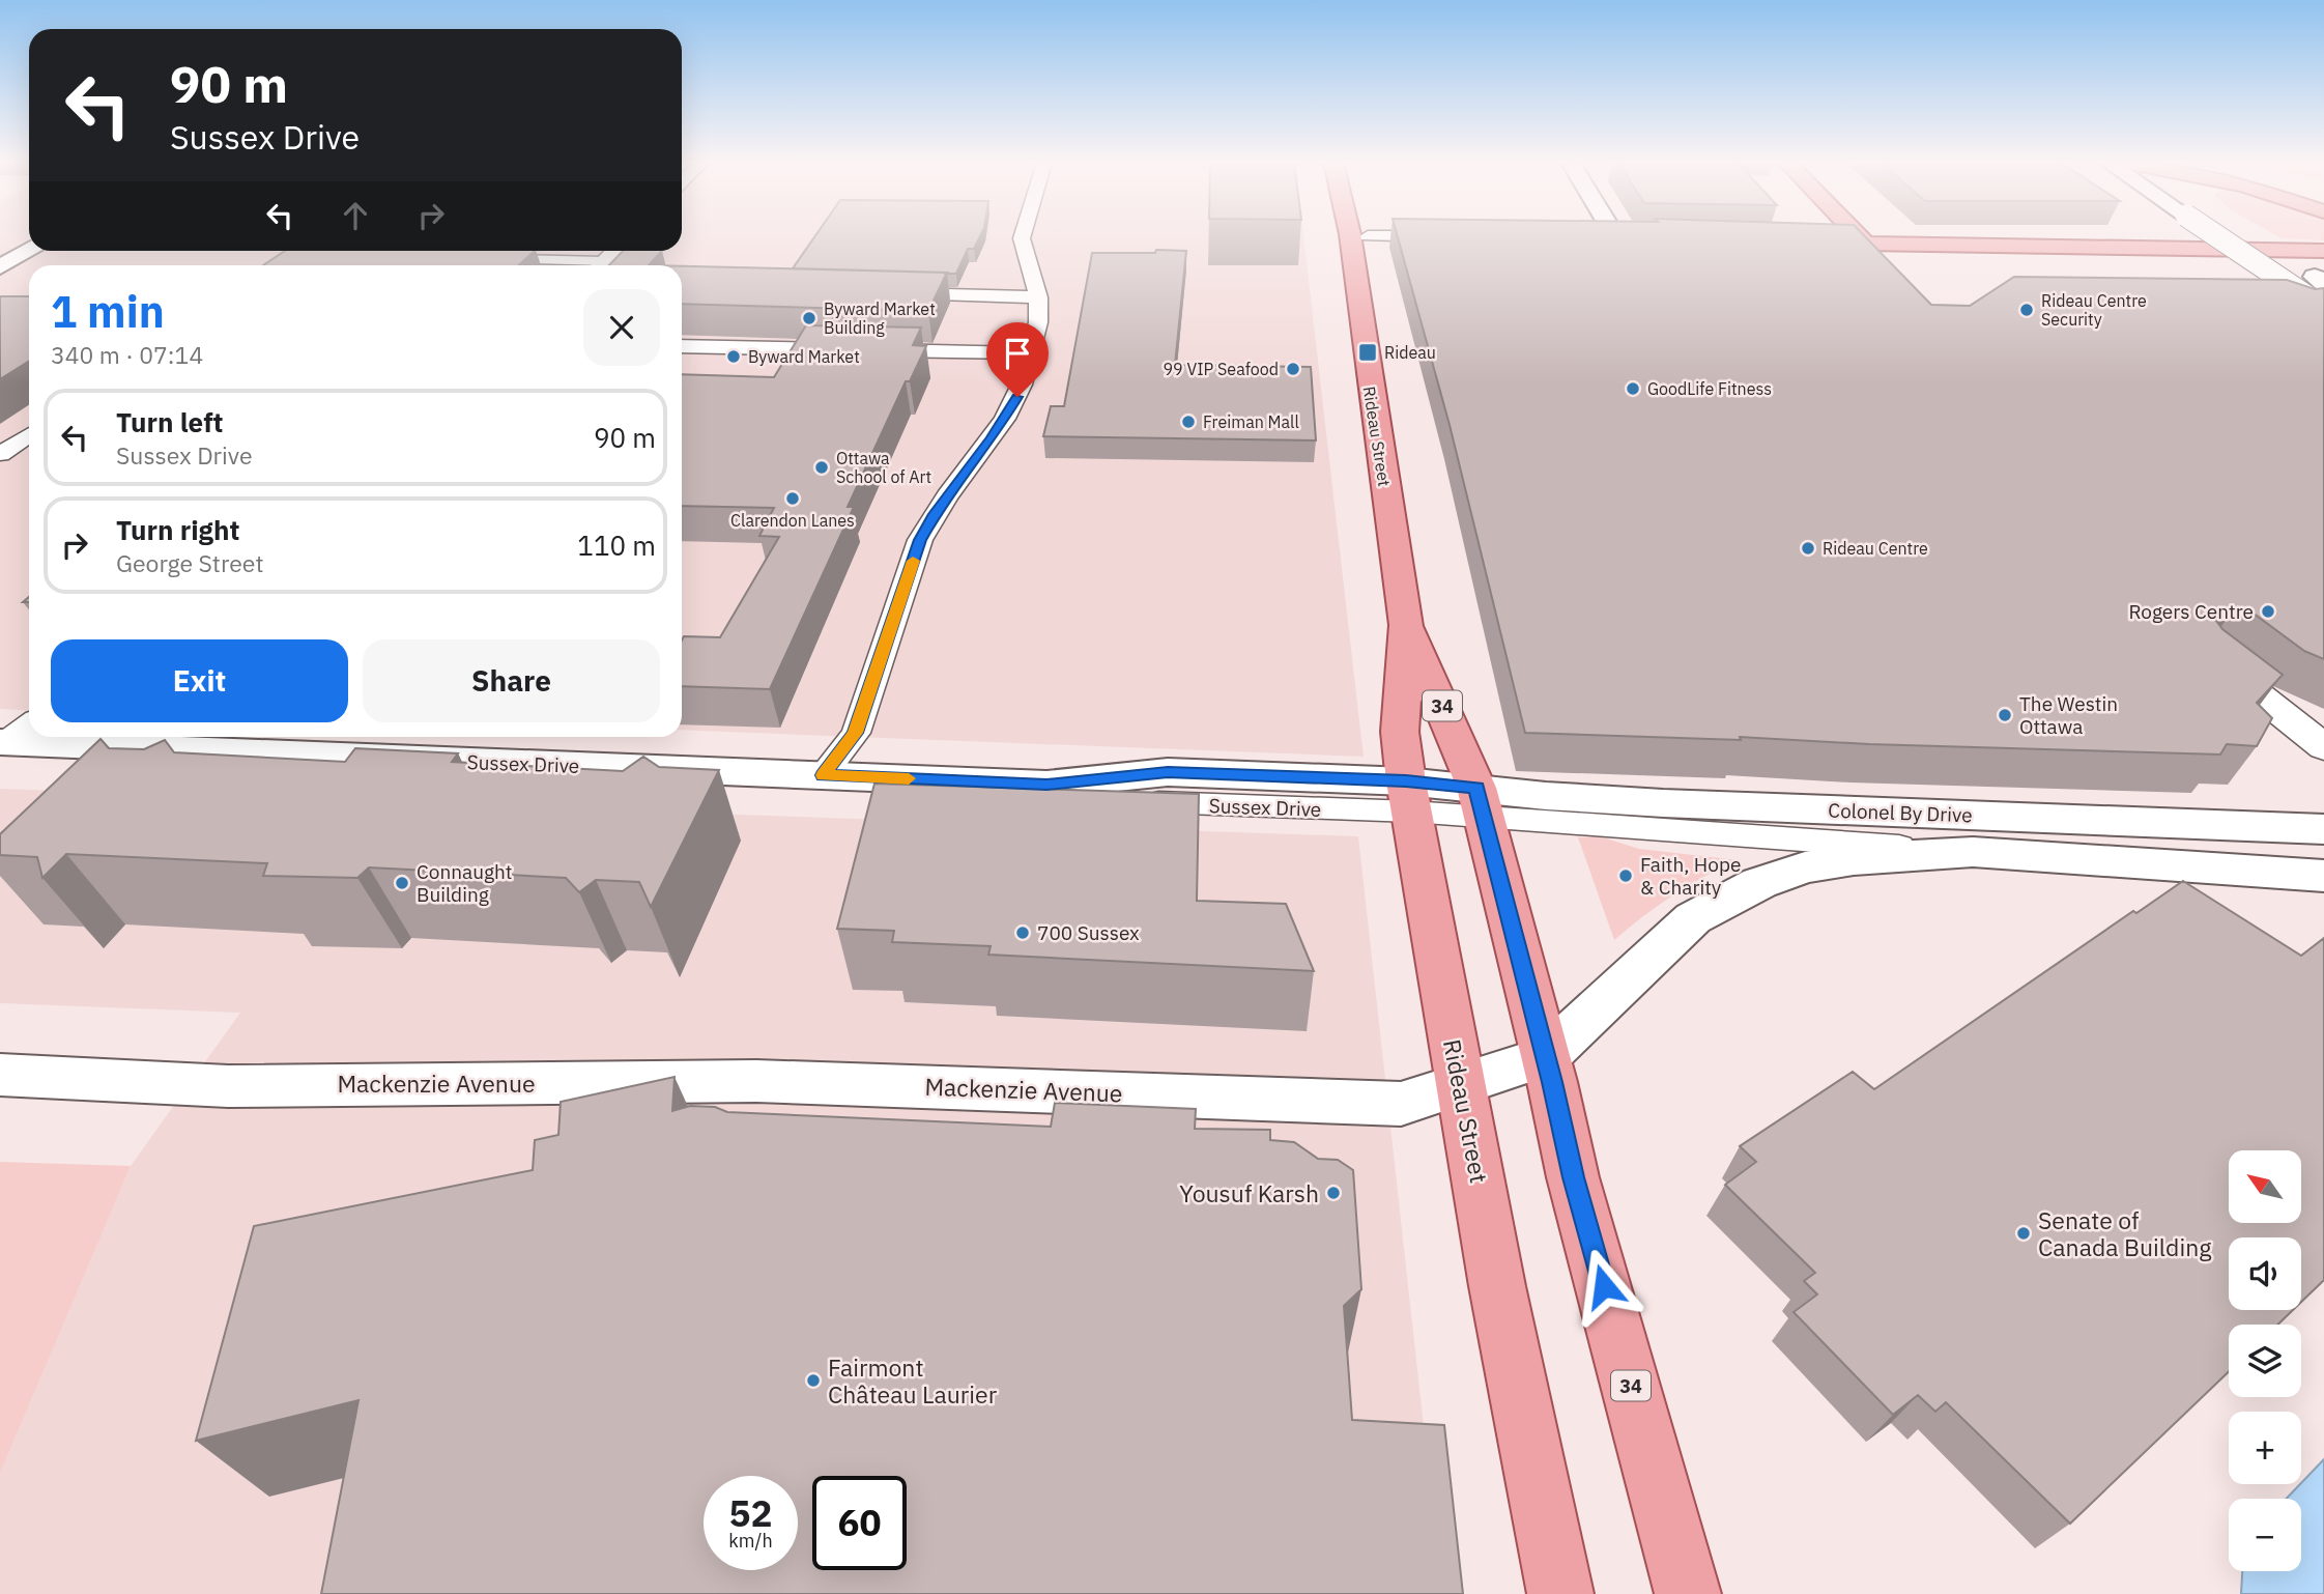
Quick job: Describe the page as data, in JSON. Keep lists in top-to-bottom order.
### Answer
{
  "streets": {
    "main road": [
      "Rideau Street",
      "34",
      "Sussex Drive",
      "Colonel By Drive",
      "Mackenzie Avenue"
    ]
  },
  "crossings": [
    ["Rideau Street", "Sussex Drive"],
    ["Rideau Street", "Colonel By Drive"],
    ["Rideau Street", "Mackenzie Avenue"],
    ["Sussex Drive", "Colonel By Drive"],
    ["Colonel By Drive", "Mackenzie Avenue"]
  ],
  "places": {
    "other": [
      "Rideau Centre Security",
      "Byward Market Building",
      "Byward Market",
      "99 VIP Seafood",
      "GoodLife Fitness",
      "Freiman Mall",
      "Ottawa School of Art",
      "Clarendon Lanes",
      "Rideau Centre",
      "Rogers Centre",
      "The Westin Ottawa",
      "Faith, Hope & Charity",
      "Connaught Building",
      "700 Sussex",
      "Yousuf Karsh",
      "Senate of Canada Building",
      "Fairmont Château Laurier"
    ],
    "transit": ["Rideau"]
  },
  "north": "top left",
  "page": {
    "turn": ["90 m", "Sussex Drive"],
    "heading": ["1 min", "340 m · 07:14"],
    "list": [
      {
        "name": "Turn left",
        "note": "Sussex Drive",
        "value": "90 m"
      },
      {
        "name": "Turn right",
        "note": "George Street",
        "value": "110 m"
      }
    ],
    "buttons": ["Exit", "Share"],
    "map_buttons": ["+", "−"],
    "speed": "52 km/h",
    "limit": "60"
  }
}
